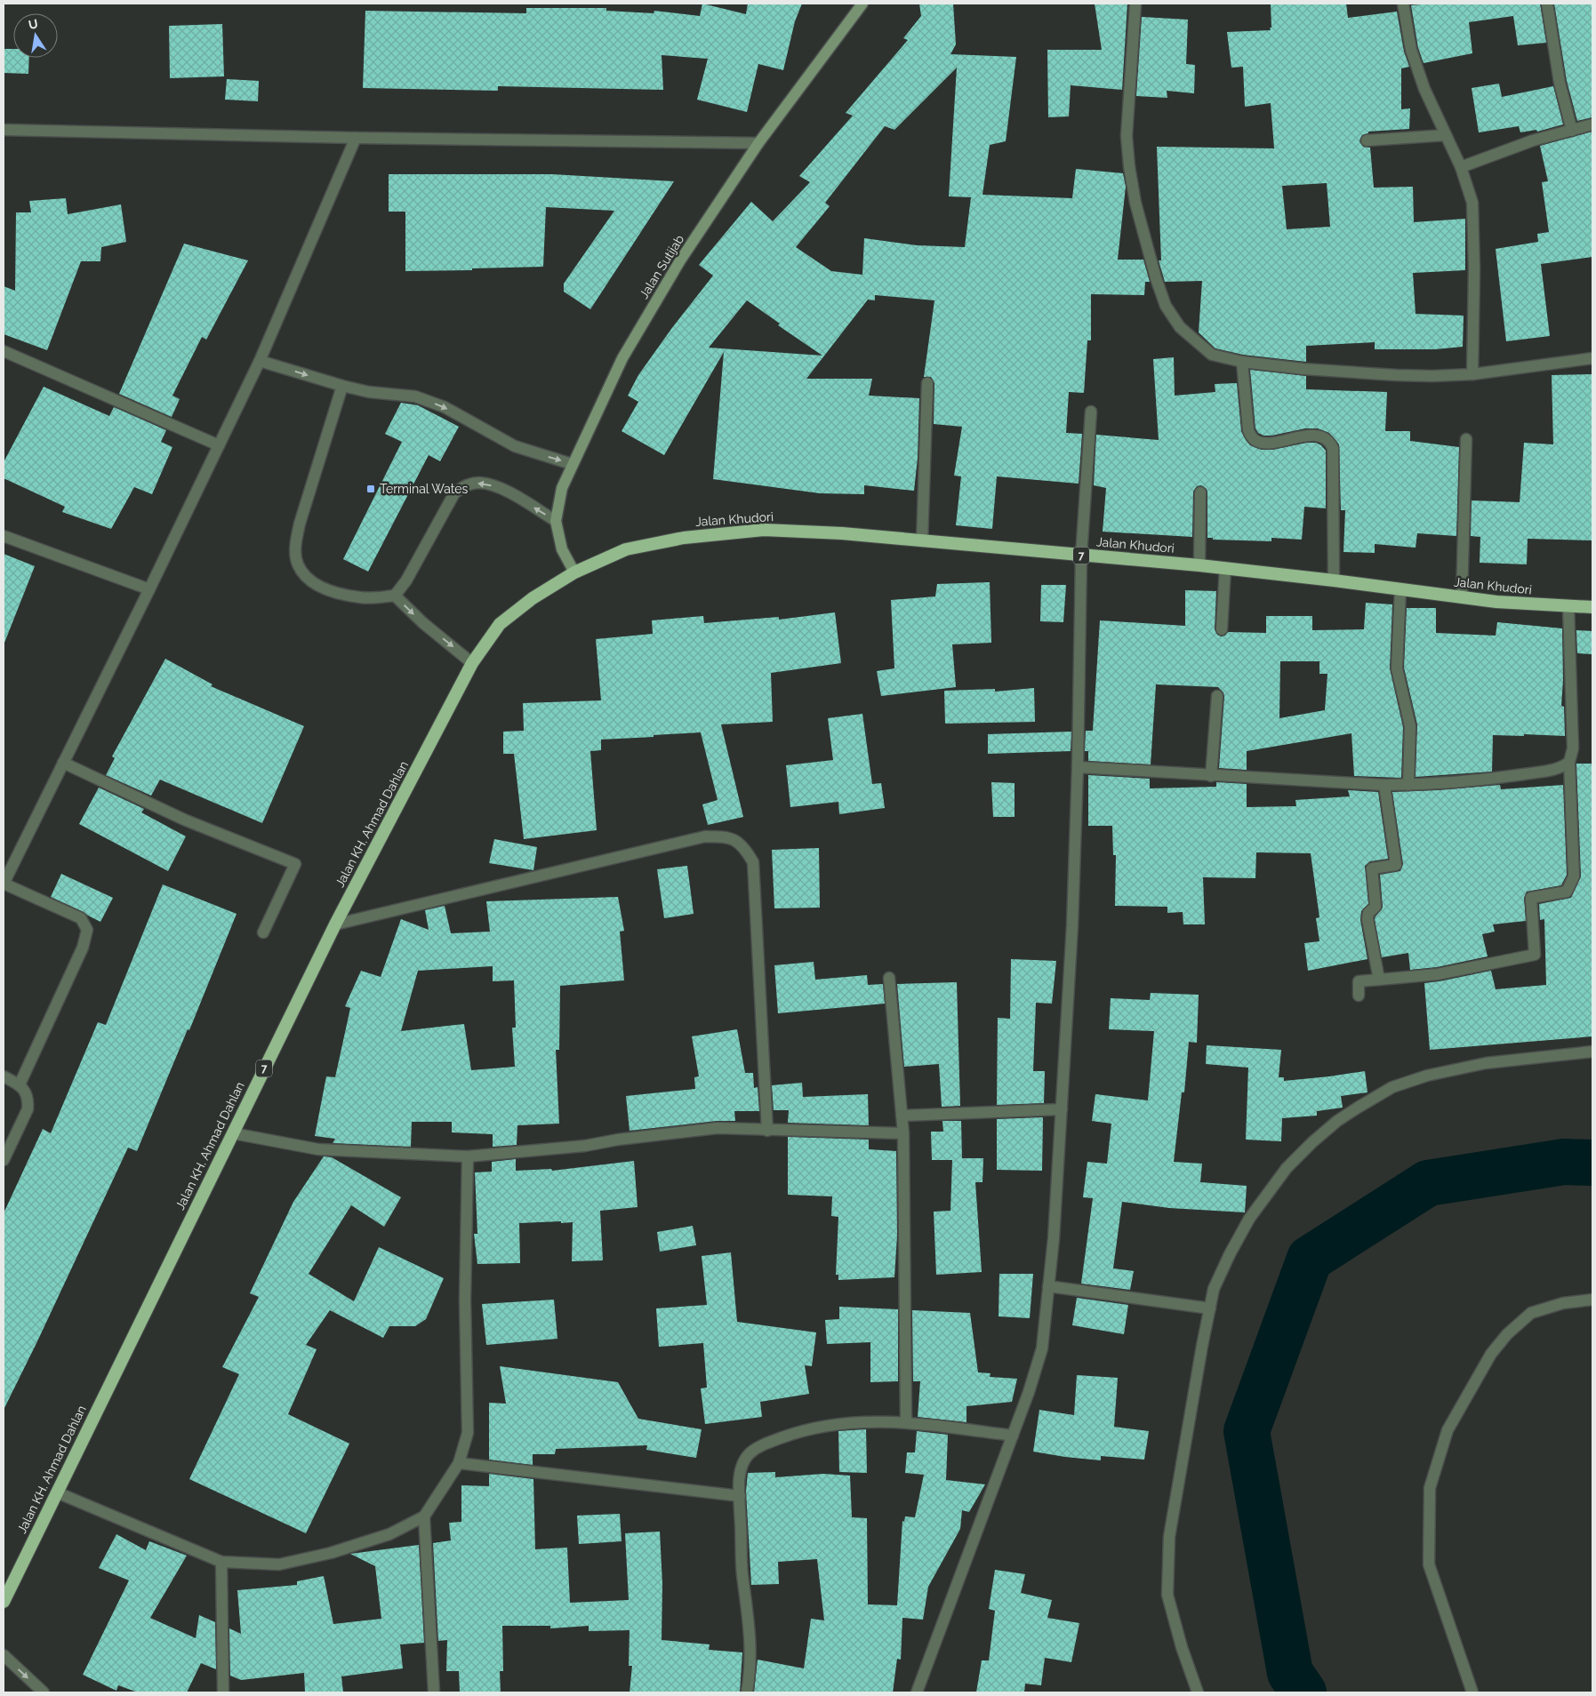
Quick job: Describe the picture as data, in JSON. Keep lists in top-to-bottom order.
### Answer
{
  "streets": {
    "highway": ["Jalan Khudori", "7", "Jalan KH. Ahmad Dahlan"],
    "main road": ["Jalan Sutijab"]
  },
  "crossings": [
    ["Jalan Sutijab", "Jalan Khudori"],
    ["Jalan Sutijab", "Jalan KH. Ahmad Dahlan"],
    ["Jalan Khudori", "Jalan KH. Ahmad Dahlan"]
  ],
  "places": {
    "transit": ["Terminal Wates"]
  },
  "north": "top"
}
